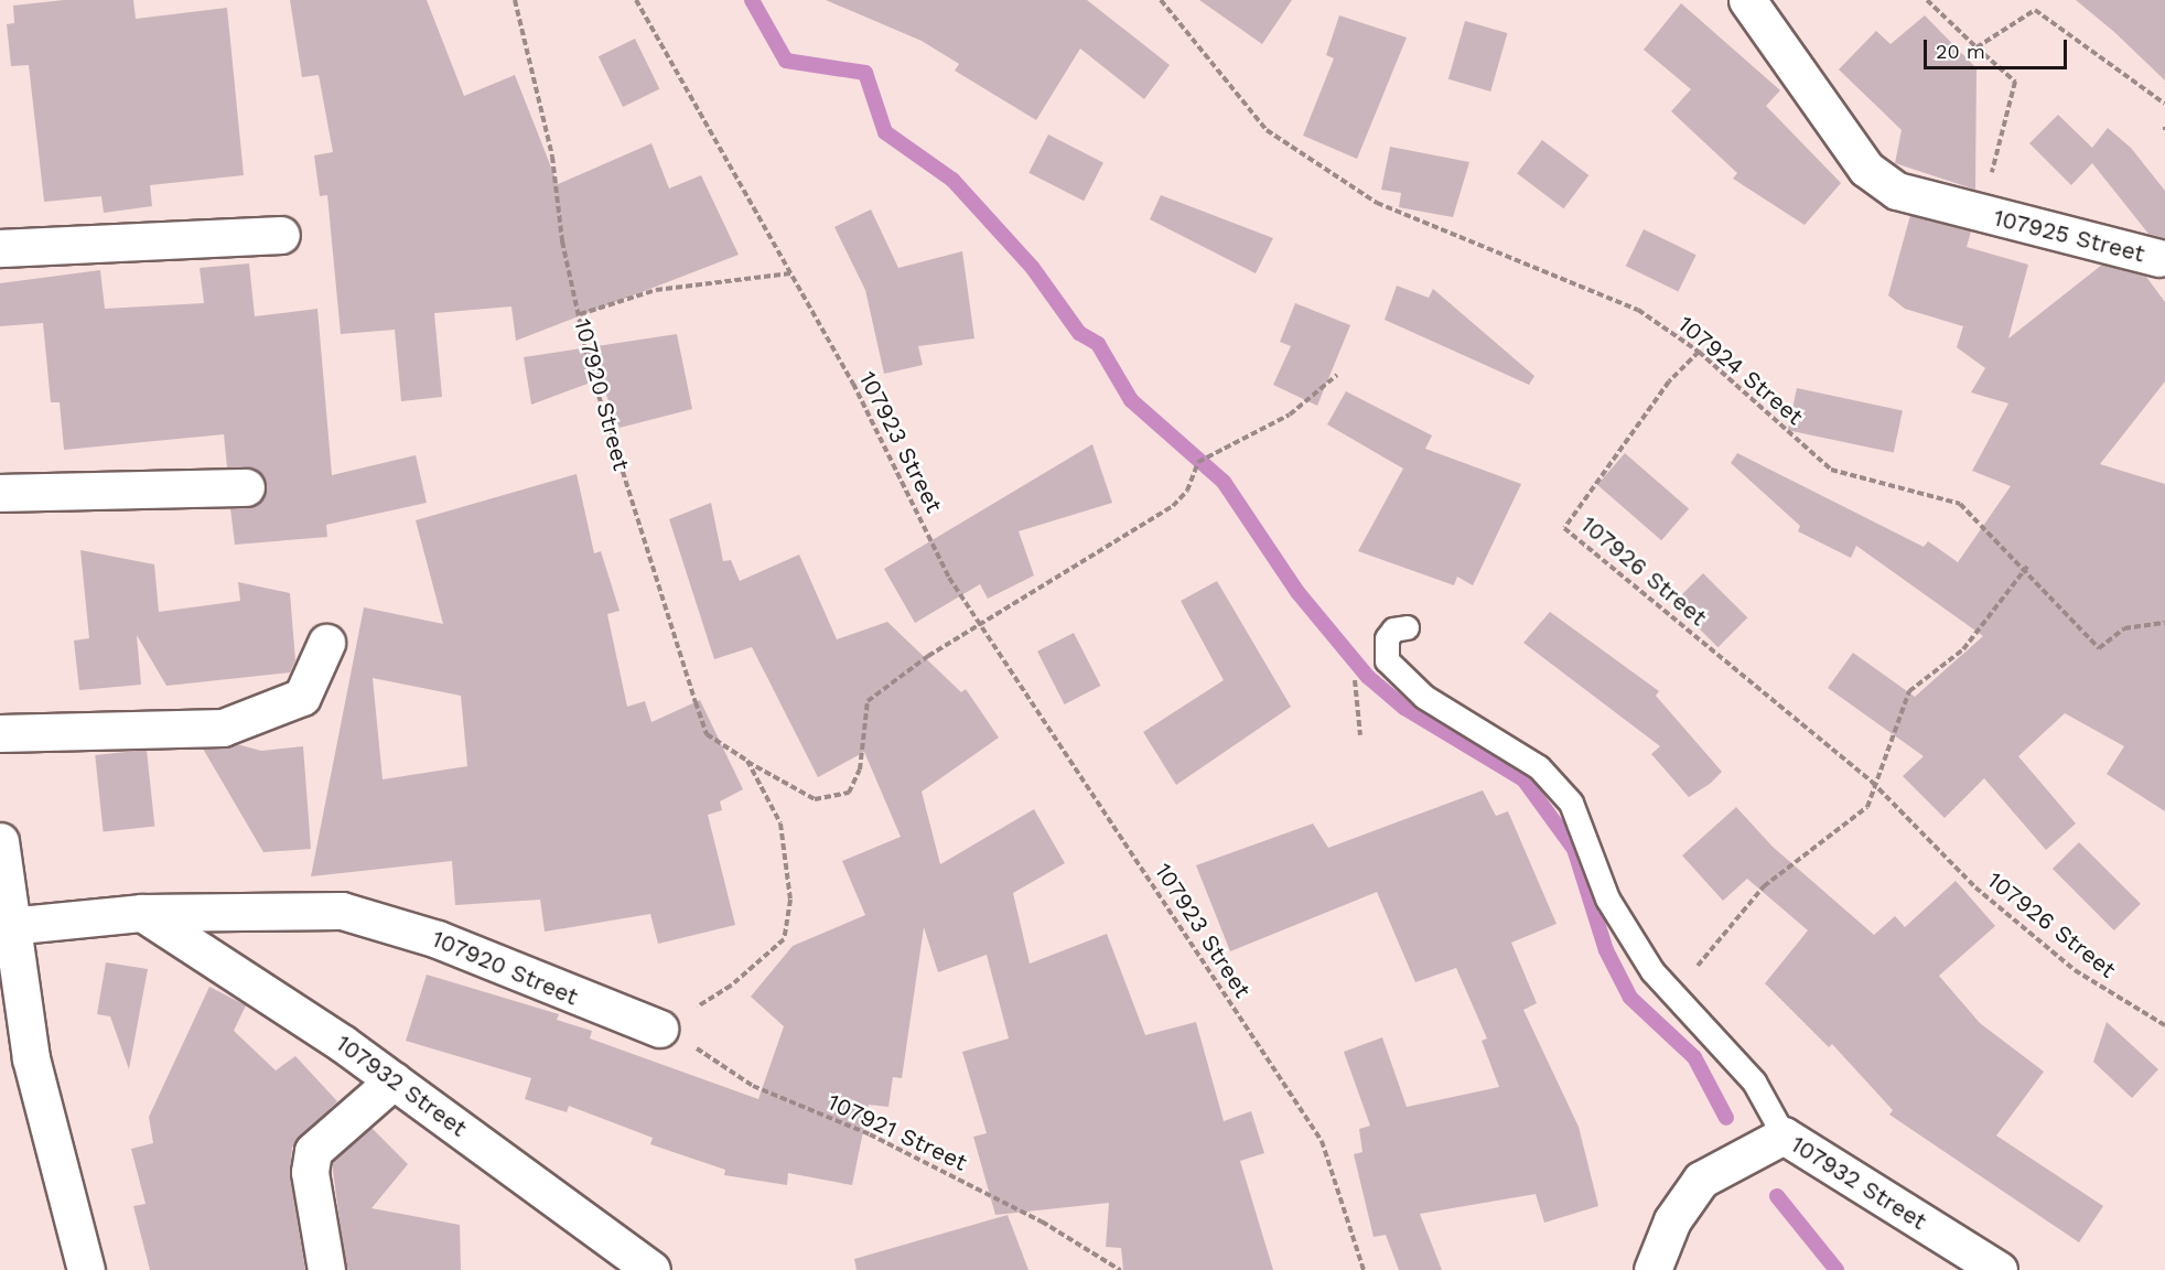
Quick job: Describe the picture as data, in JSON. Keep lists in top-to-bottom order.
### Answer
{
  "streets": {
    "street": ["107925 Street", "107920 Street", "107932 Street"],
    "path": [
      "107924 Street",
      "107923 Street",
      "107926 Street",
      "107921 Street"
    ]
  },
  "crossings": [
    ["107924 Street", "107926 Street"],
    ["107920 Street", "107923 Street"],
    ["107920 Street", "107932 Street"],
    ["107920 Street", "107921 Street"]
  ],
  "scale_bar": "20 m"
}
